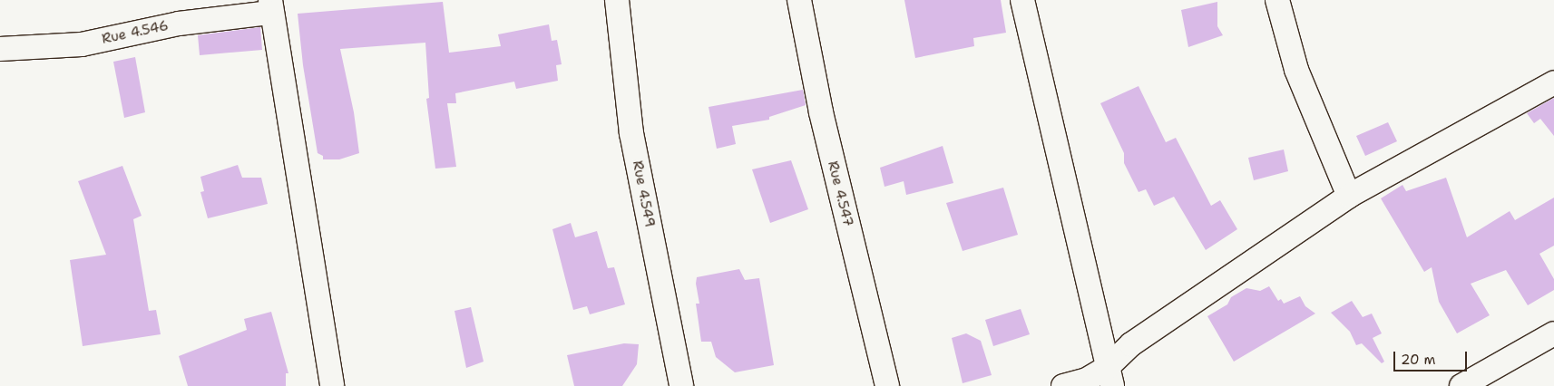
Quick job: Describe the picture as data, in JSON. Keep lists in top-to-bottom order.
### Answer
{
  "streets": {
    "street": ["Rue 4.546", "Rue 4.549", "Rue 4.547"]
  },
  "scale_bar": "20 m"
}
